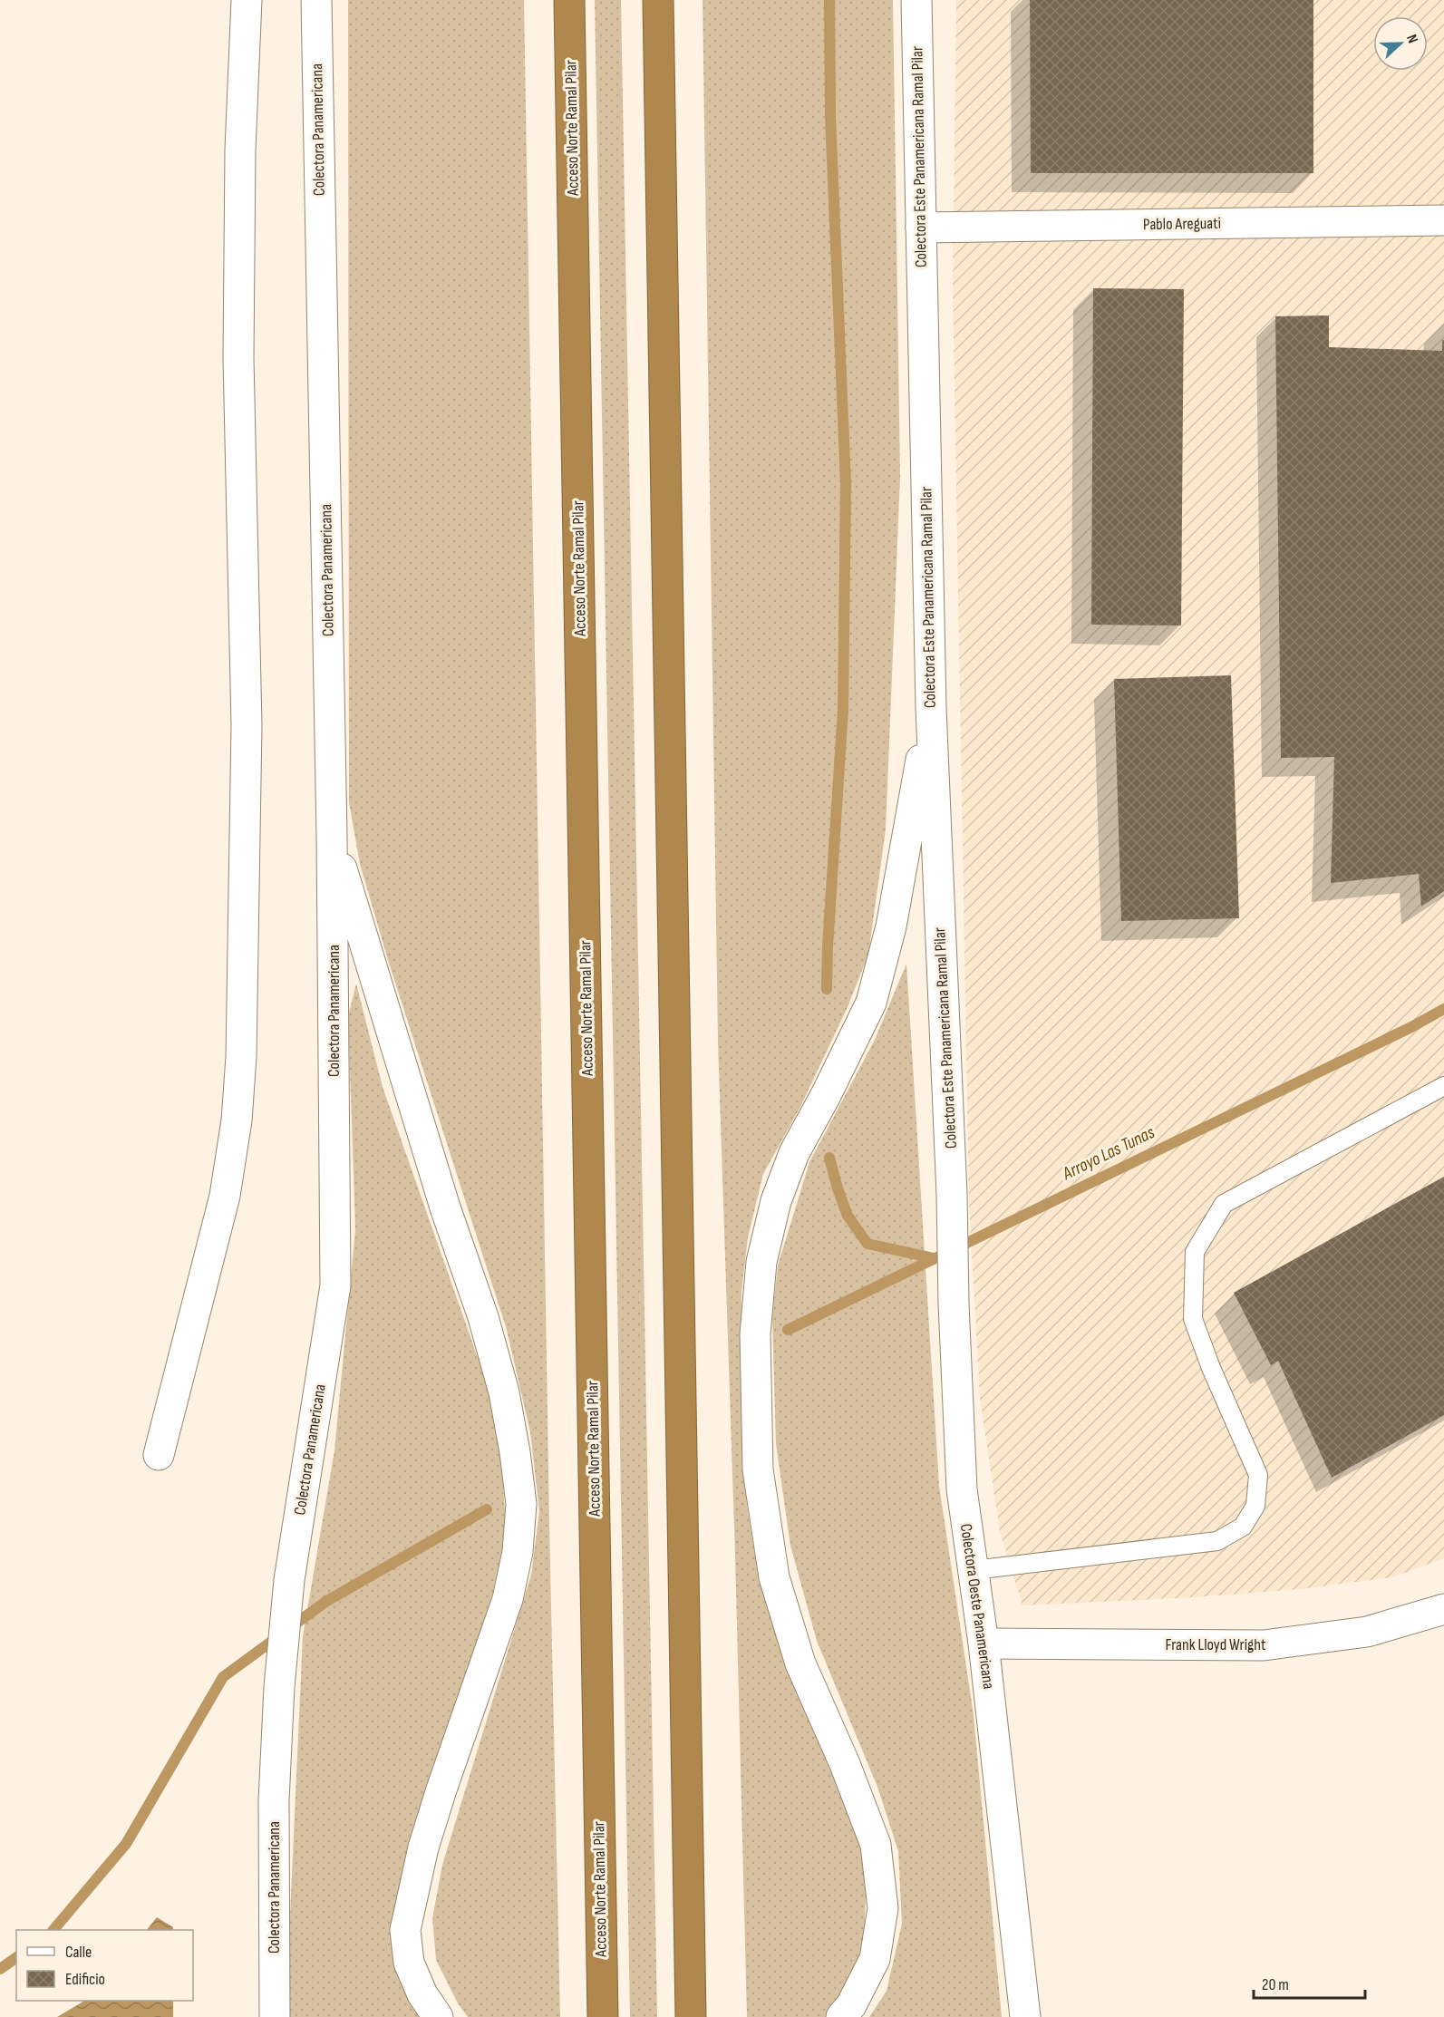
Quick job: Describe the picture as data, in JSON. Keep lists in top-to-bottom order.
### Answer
{
  "streets": {
    "highway": ["Acceso Norte Ramal Pilar"],
    "street": [
      "Colectora Panamericana",
      "Colectora Este Panamericana Ramal Pilar",
      "Pablo Areguati",
      "Colectora Oeste Panamericana",
      "Frank Lloyd Wright"
    ]
  },
  "crossings": [
    ["Colectora Este Panamericana Ramal Pilar", "Pablo Areguati"],
    ["Colectora Este Panamericana Ramal Pilar", "Colectora Oeste Panamericana"],
    ["Colectora Oeste Panamericana", "Frank Lloyd Wright"]
  ],
  "water": ["Arroyo Las Tunas"],
  "legend": ["Calle", "Edificio"],
  "scale_bar": "20 m",
  "north": "right"
}
